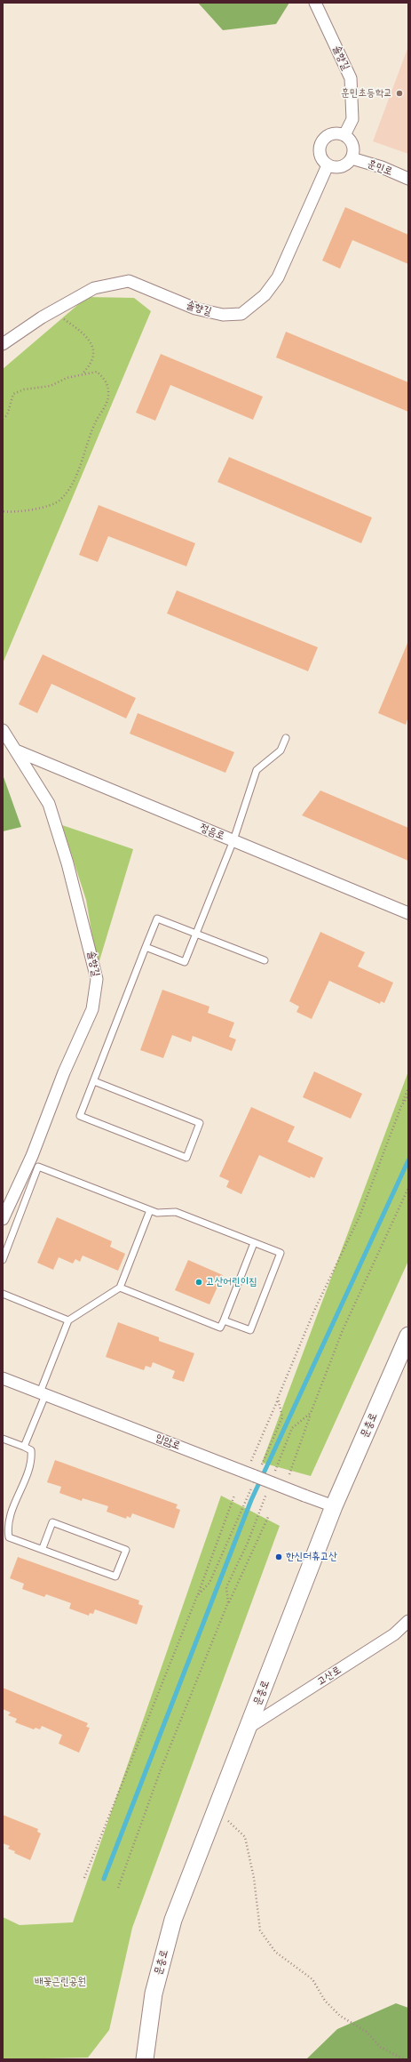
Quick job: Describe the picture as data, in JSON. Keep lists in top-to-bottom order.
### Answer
{
  "streets": {
    "street": [
      "솔향길",
      "훈민로",
      "정음로",
      "문충로",
      "입암로",
      "고산로"
    ]
  },
  "crossings": [
    ["솔향길", "훈민로"],
    ["솔향길", "정음로"],
    ["문충로", "입암로"],
    ["문충로", "고산로"]
  ],
  "parks": ["배꽃근린공원"],
  "places": ["훈민초등학교", "고산어린이집", "한신더휴고산"]
}
